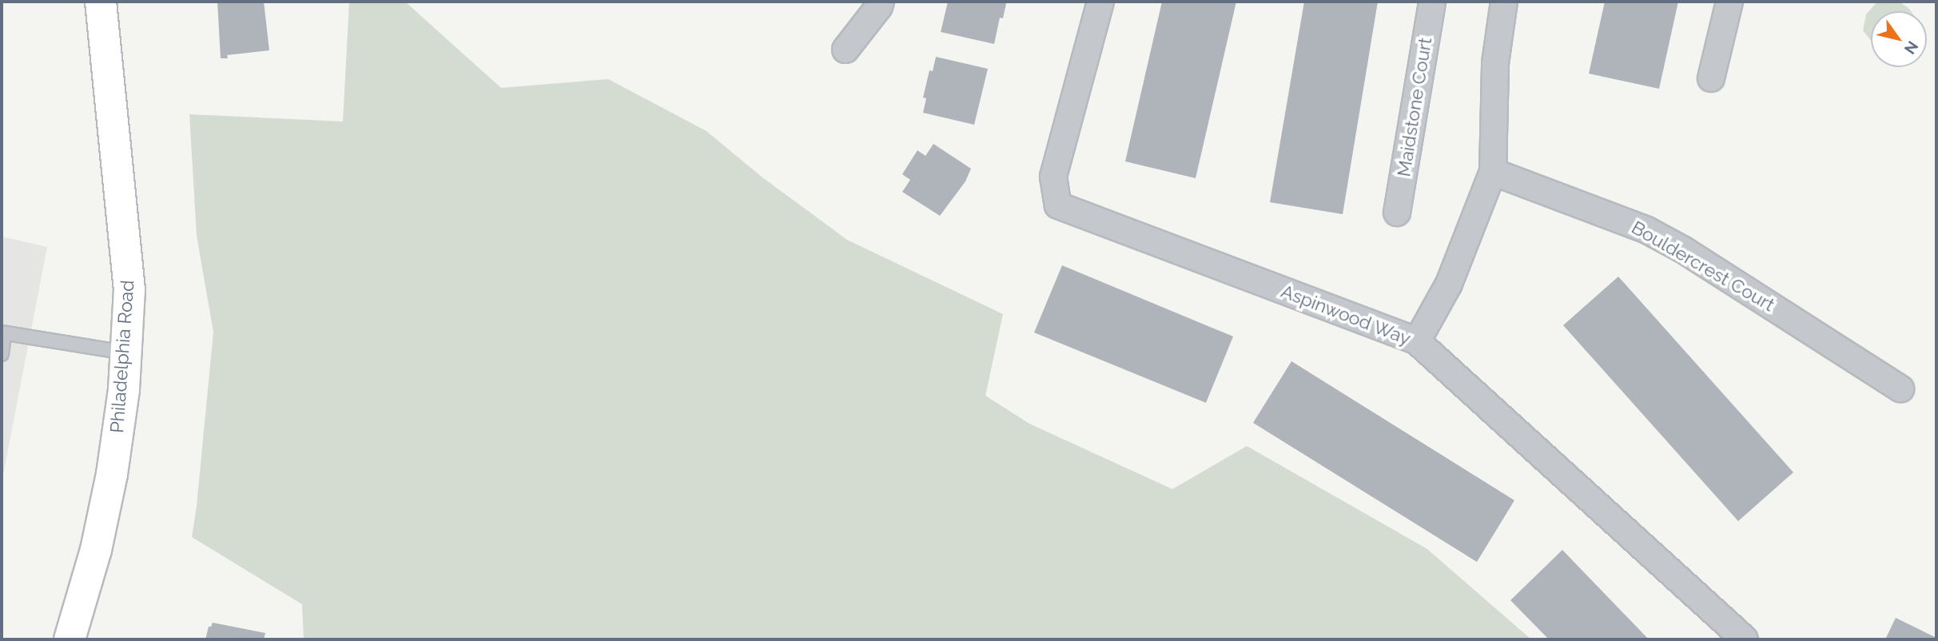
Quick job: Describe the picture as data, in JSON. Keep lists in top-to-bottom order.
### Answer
{
  "streets": {
    "main road": ["Philadelphia Road"],
    "street": ["Maidstone Court", "Bouldercrest Court", "Aspinwood Way"]
  },
  "north": "bottom right"
}
